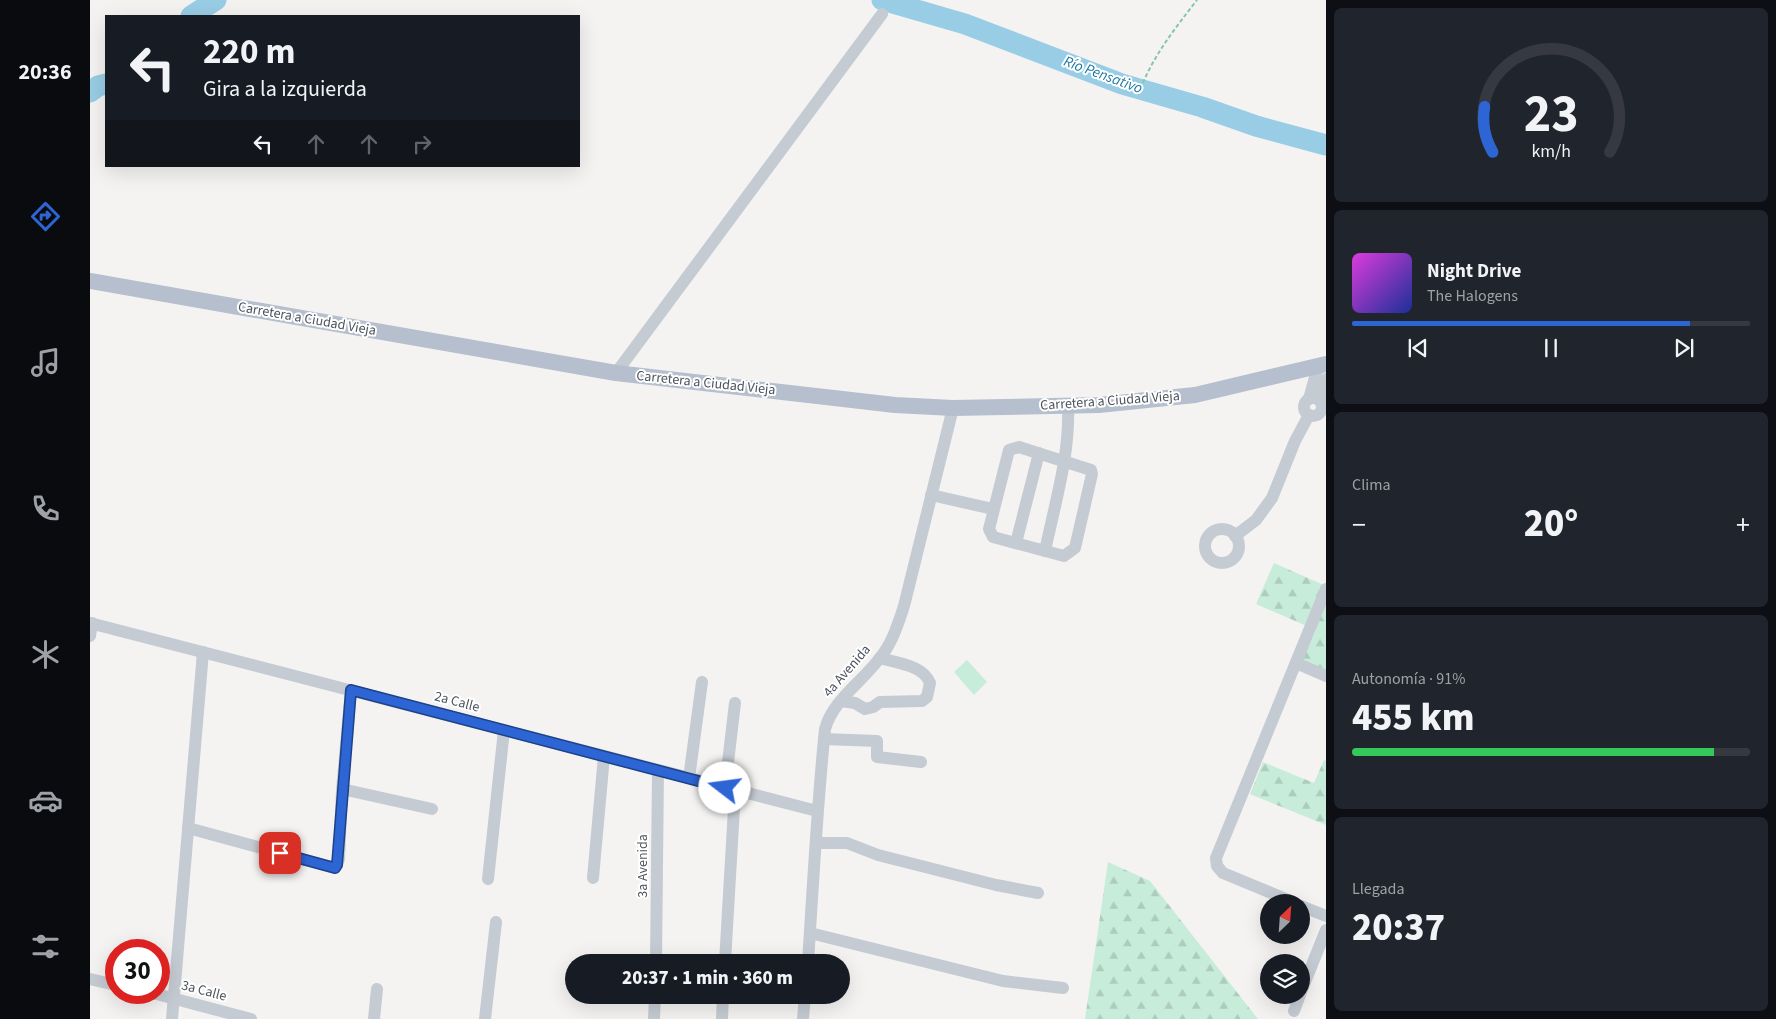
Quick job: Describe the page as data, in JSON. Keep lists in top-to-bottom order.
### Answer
{
  "streets": {
    "main road": ["Carretera a Ciudad Vieja"],
    "street": [
      "4a Avenida",
      "2a Calle",
      "3a Avenida",
      "3a Calle"
    ]
  },
  "crossings": [
    ["Carretera a Ciudad Vieja", "4a Avenida"],
    ["4a Avenida", "2a Calle"],
    ["2a Calle", "3a Avenida"]
  ],
  "water": ["Río Pensativo"],
  "north": "top right",
  "page": {
    "tabs": "20:36",
    "turn": ["220 m", "Gira a la izquierda"],
    "song": ["Night Drive", "The Halogens"],
    "tile": [
      "Clima",
      ["Autonomía · 91%", "455 km"],
      ["Llegada", "20:37"]
    ],
    "heat": ["−", "20°", "+"],
    "limit": "30",
    "trip": "20:37 · 1 min · 360 m",
    "gauge": ["23", "km/h"]
  }
}
